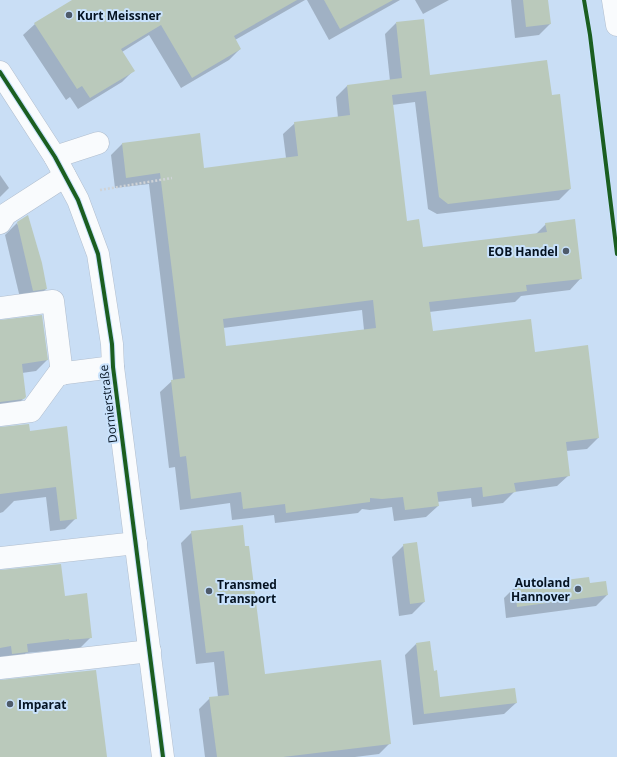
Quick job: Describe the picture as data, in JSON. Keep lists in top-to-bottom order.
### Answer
{
  "streets": {
    "street": ["Dornierstraße"]
  },
  "places": [
    "Kurt Meissner",
    "EOB Handel",
    "Autoland Hannover",
    "Transmed Transport",
    "Imparat"
  ]
}
